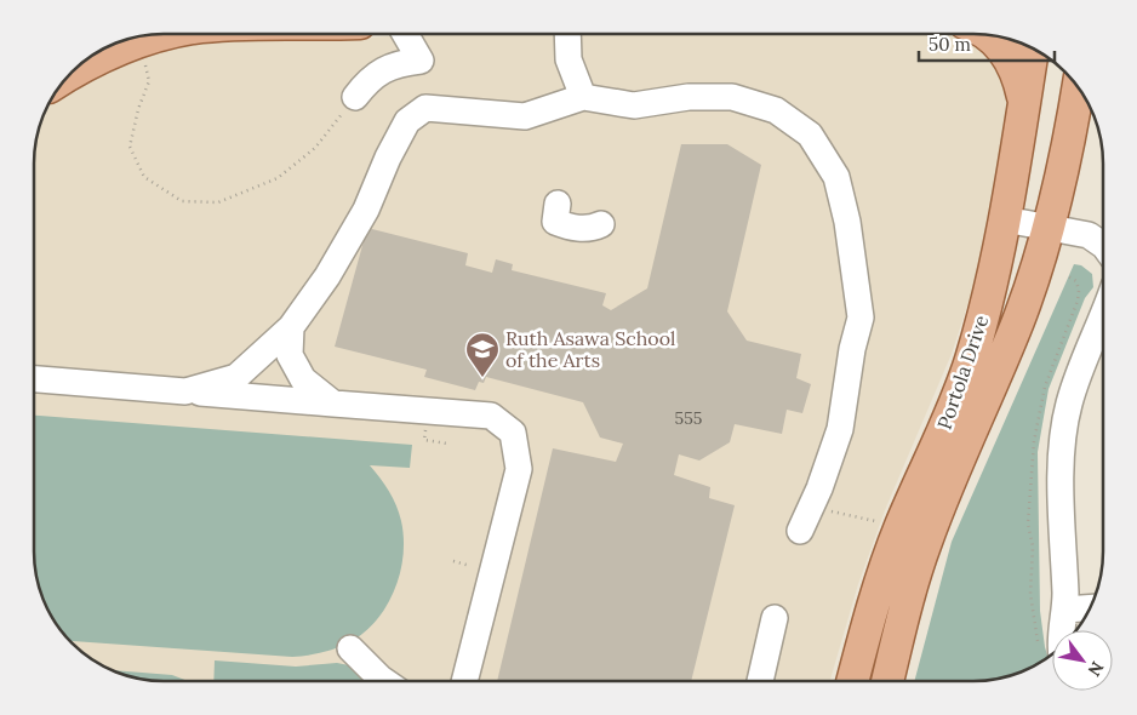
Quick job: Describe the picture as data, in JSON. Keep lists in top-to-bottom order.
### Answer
{
  "streets": {
    "main road": ["Portola Drive"]
  },
  "places": {
    "school or university": ["Ruth Asawa School of the Arts"]
  },
  "house_numbers": ["555"],
  "scale_bar": "50 m",
  "north": "bottom right"
}
